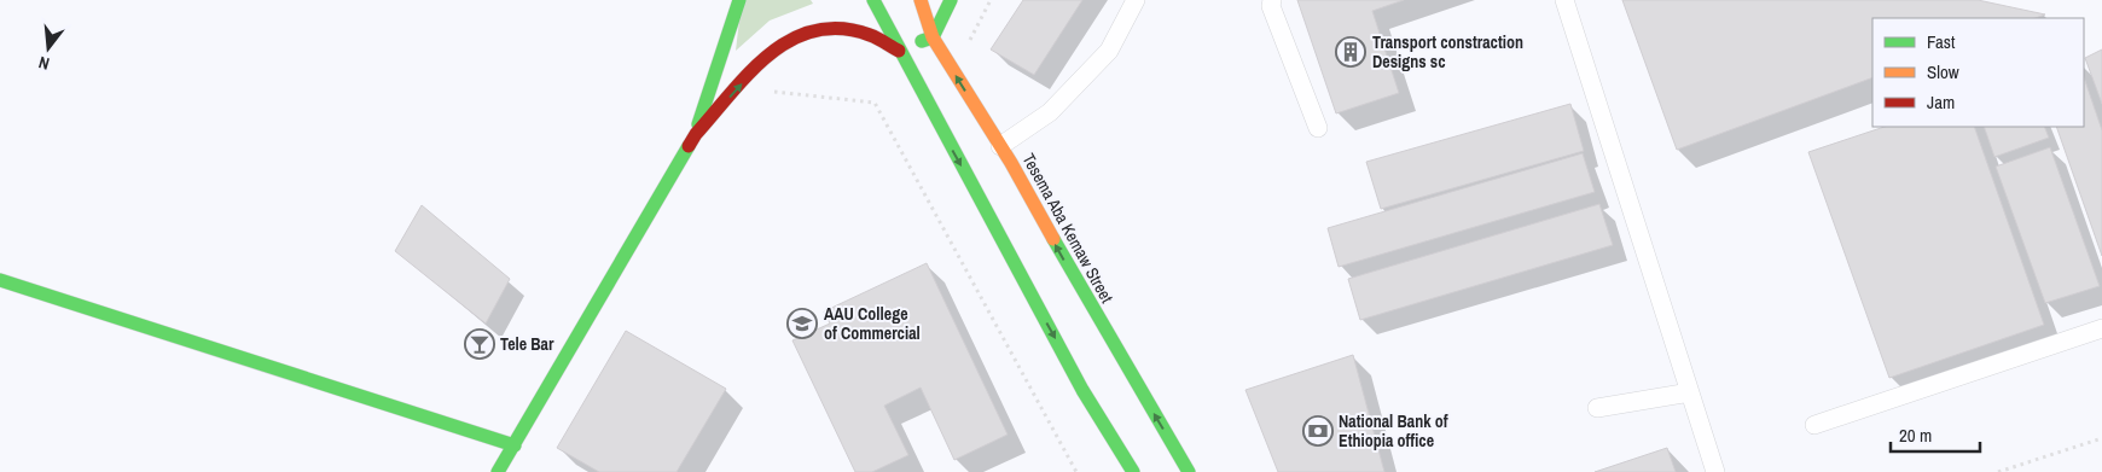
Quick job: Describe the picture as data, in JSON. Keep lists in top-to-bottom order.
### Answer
{
  "streets": {
    "street": ["Tesema Aba Kemaw Street"]
  },
  "places": {
    "building": ["Transport constraction Designs sc"],
    "school or university": ["AAU College of Commercial"],
    "bar": ["Tele Bar"],
    "bank": ["National Bank of Ethiopia office"]
  },
  "legend": ["Fast", "Slow", "Jam"],
  "scale_bar": "20 m",
  "north": "bottom"
}
